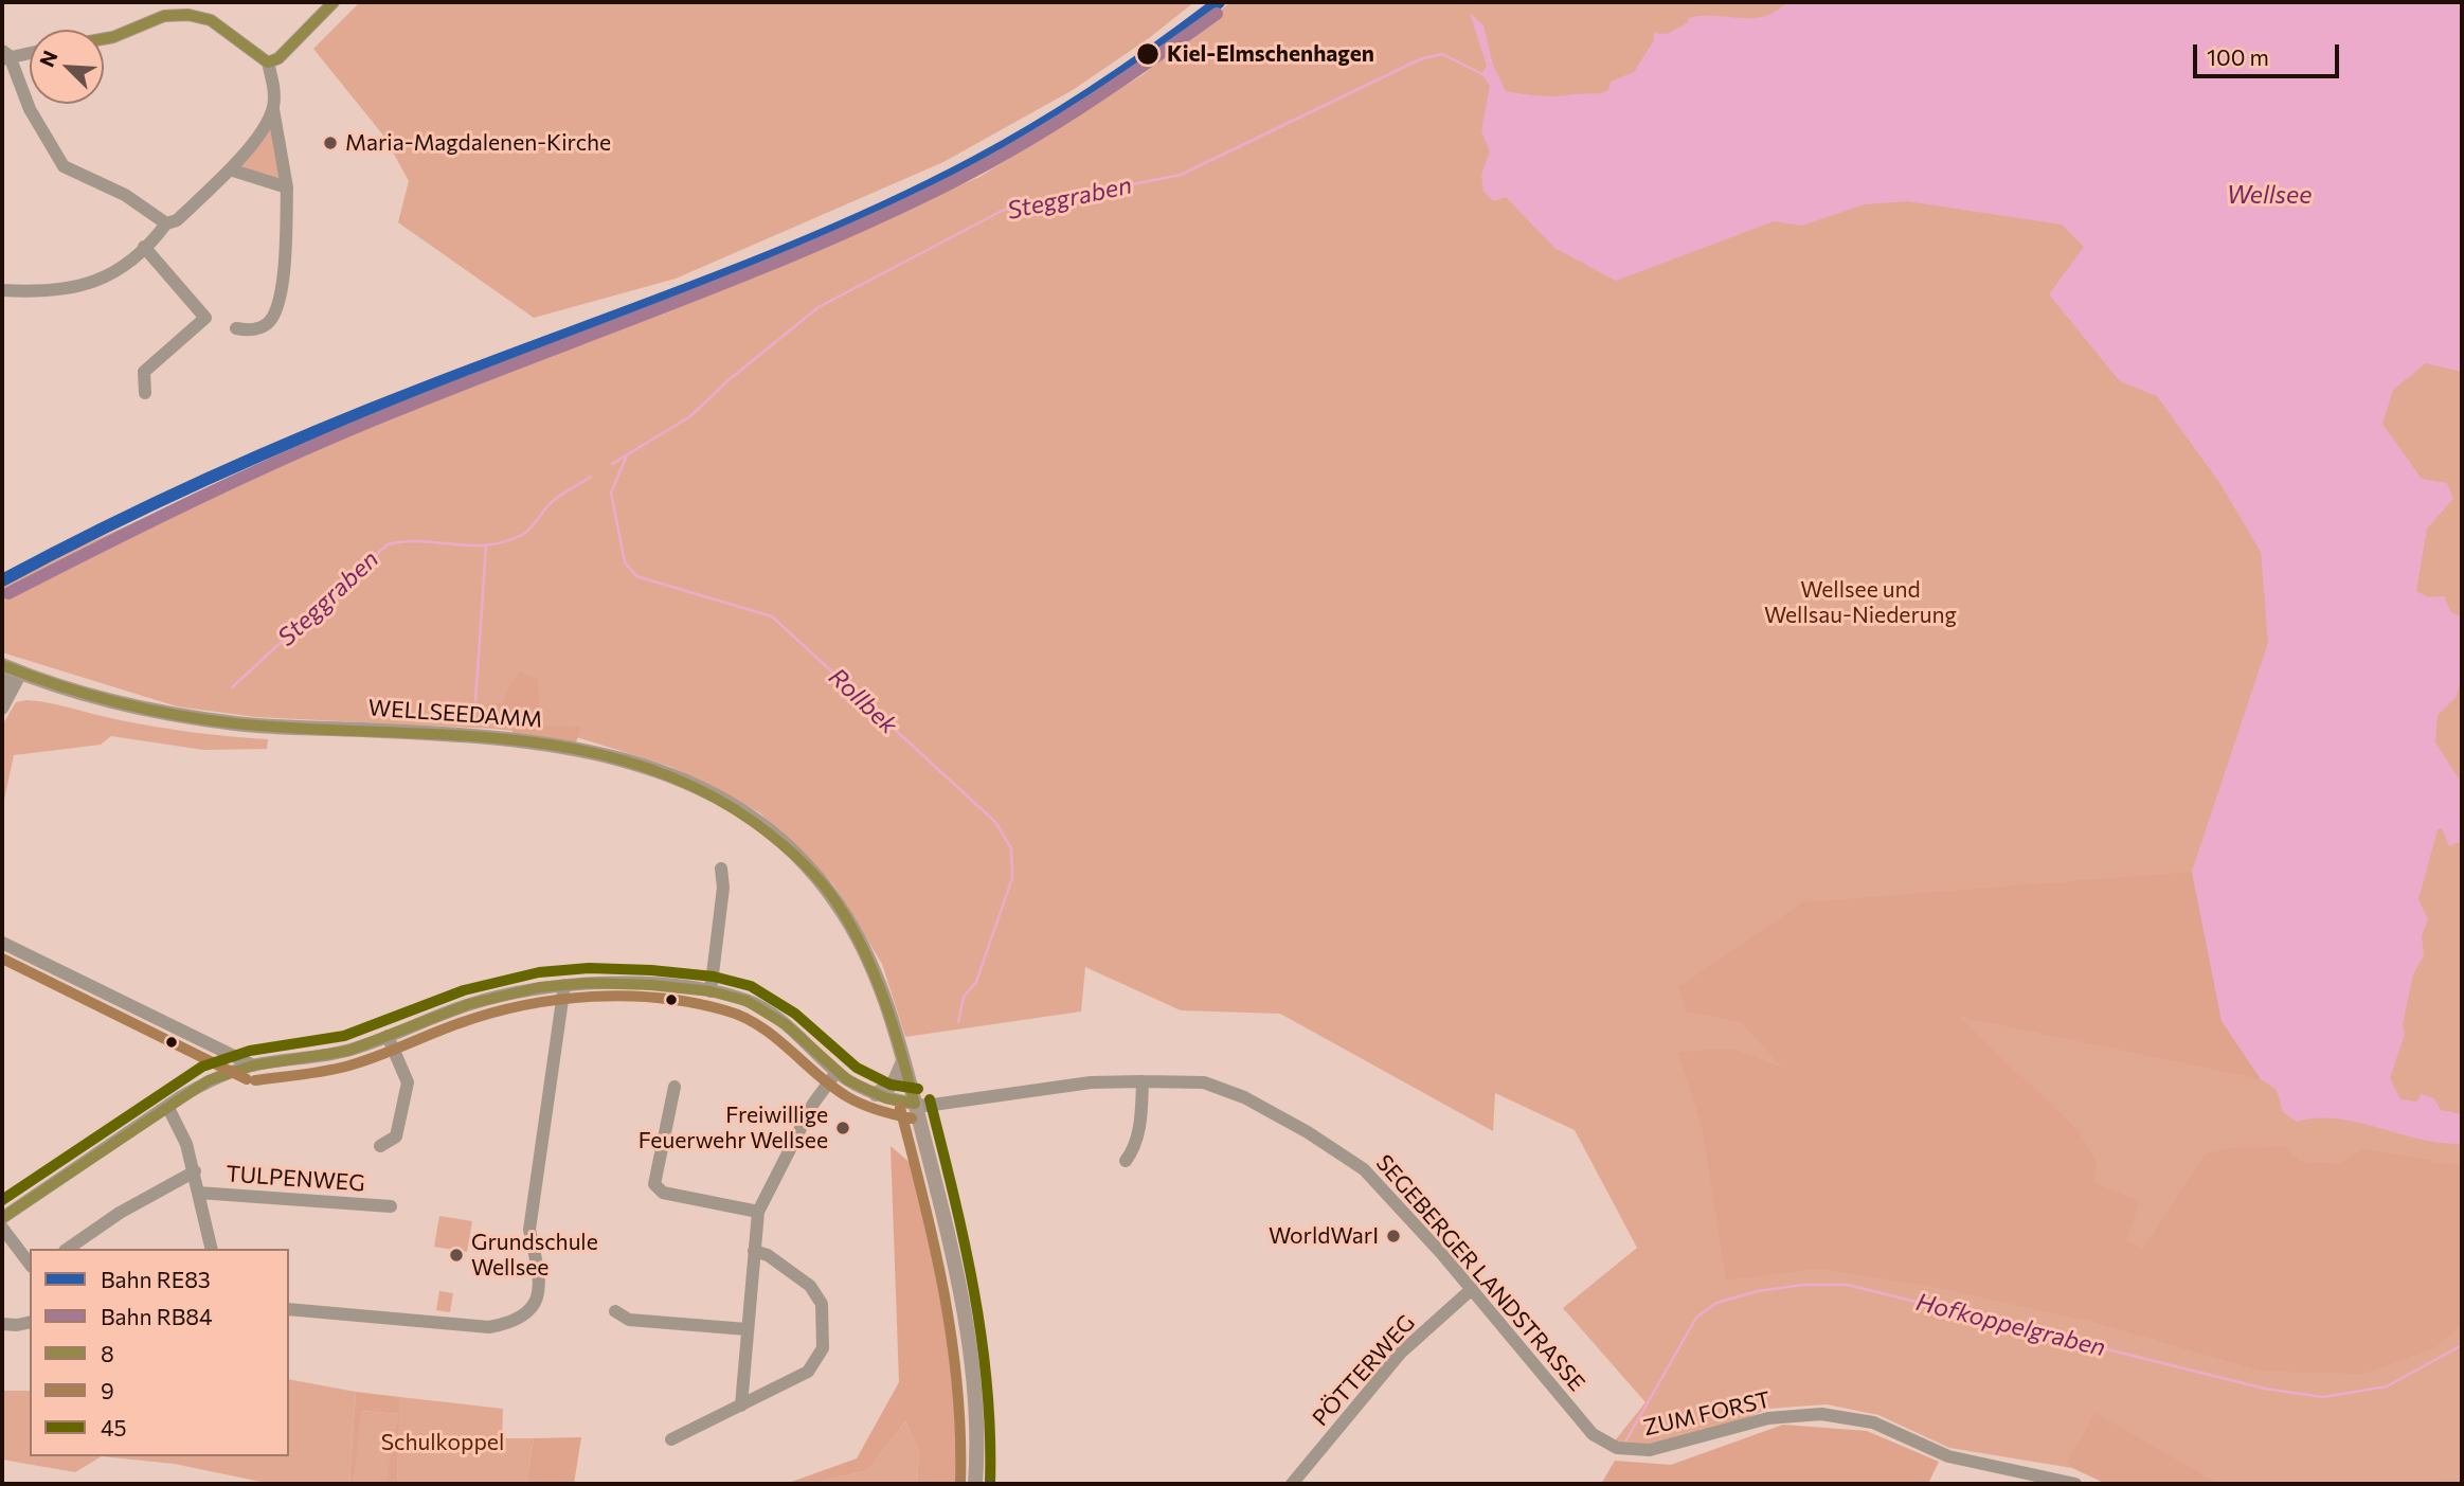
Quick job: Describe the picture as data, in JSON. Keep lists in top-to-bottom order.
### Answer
{
  "streets": {
    "main road": ["WELLSEEDAMM"],
    "street": [
      "TULPENWEG",
      "SEGEBERGER LANDSTRASSE",
      "PÖTTERWEG",
      "ZUM FORST"
    ]
  },
  "crossings": [
    ["WELLSEEDAMM", "SEGEBERGER LANDSTRASSE"],
    ["SEGEBERGER LANDSTRASSE", "PÖTTERWEG"],
    ["SEGEBERGER LANDSTRASSE", "ZUM FORST"]
  ],
  "water": [
    "Wellsee",
    "Steggraben",
    "Rollbek",
    "Hofkoppelgraben"
  ],
  "parks": ["Wellsee und Wellsau-Niederung", "Schulkoppel"],
  "places": [
    "Kiel-Elmschenhagen",
    "Maria-Magdalenen-Kirche",
    "Freiwillige Feuerwehr Wellsee",
    "WorldWarI",
    "Grundschule Wellsee"
  ],
  "lines": [
    "rail line RE83",
    "transit line 8",
    "rail line RB84",
    "transit line 9",
    "transit line 45"
  ],
  "legend": [
    "Bahn RE83",
    "Bahn RB84",
    "8",
    "9",
    "45"
  ],
  "scale_bar": "100 m",
  "north": "top left"
}
